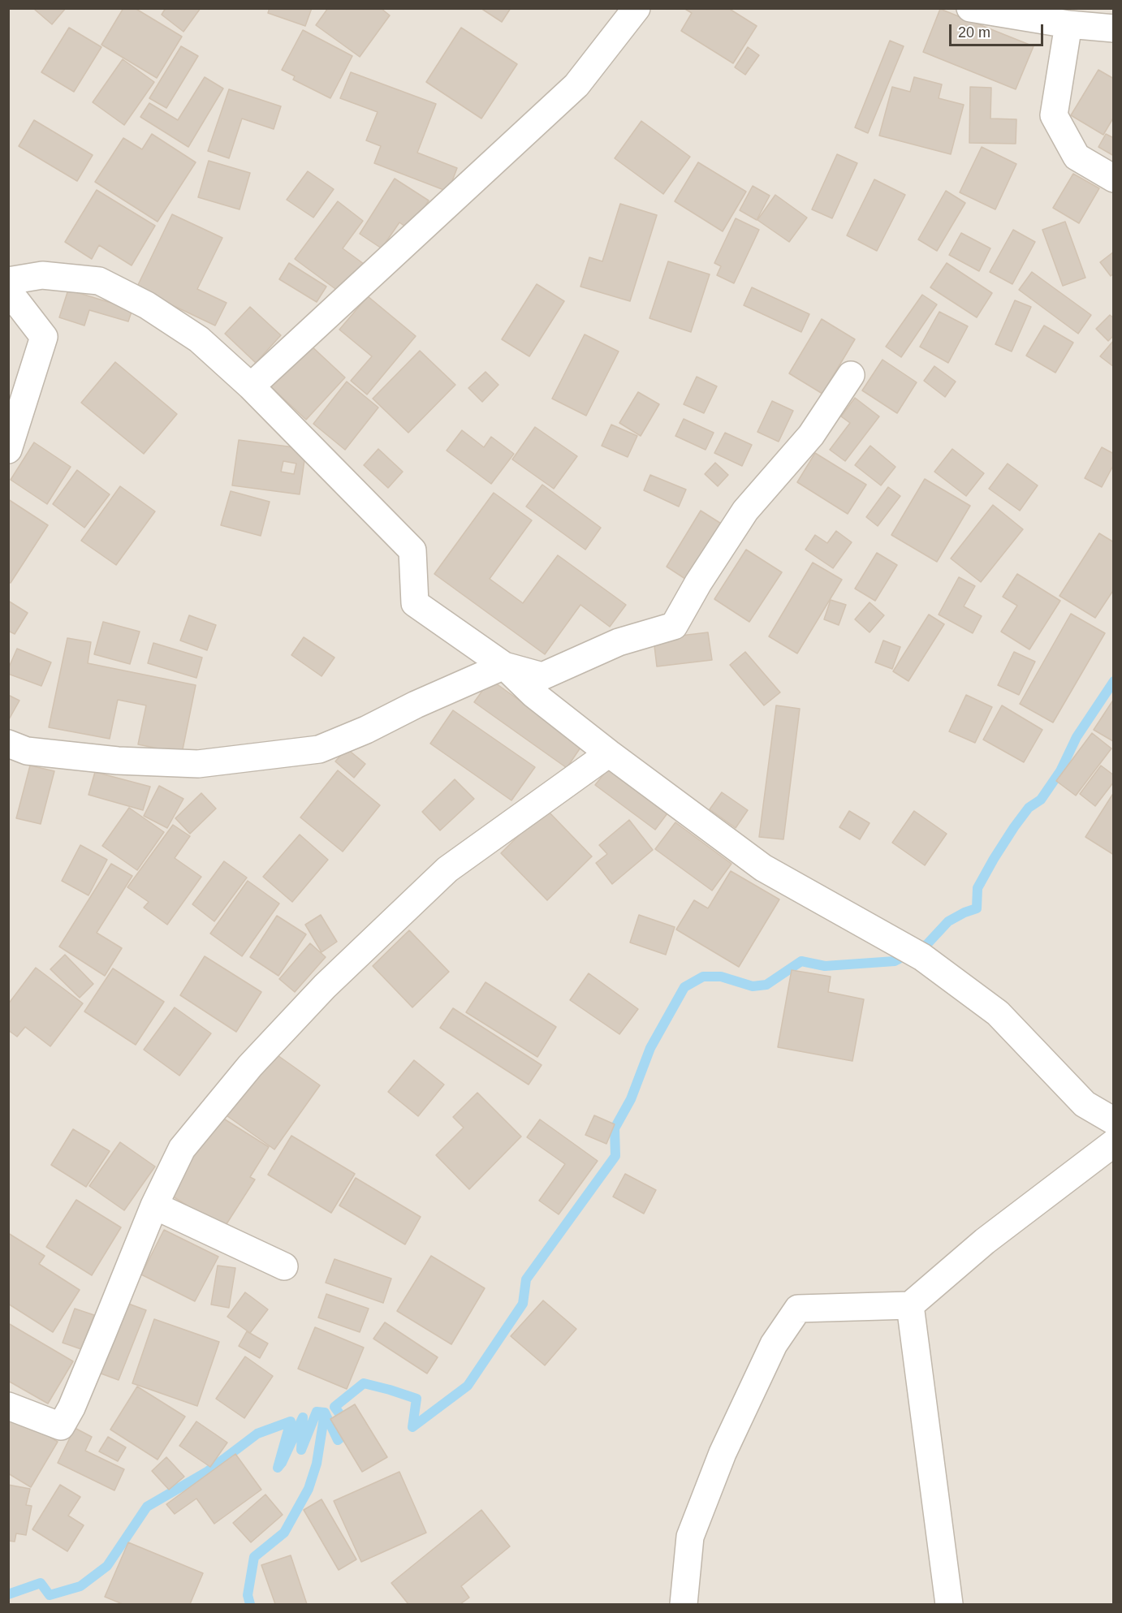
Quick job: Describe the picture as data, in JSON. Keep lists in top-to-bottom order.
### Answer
{
  "scale_bar": "20 m"
}
